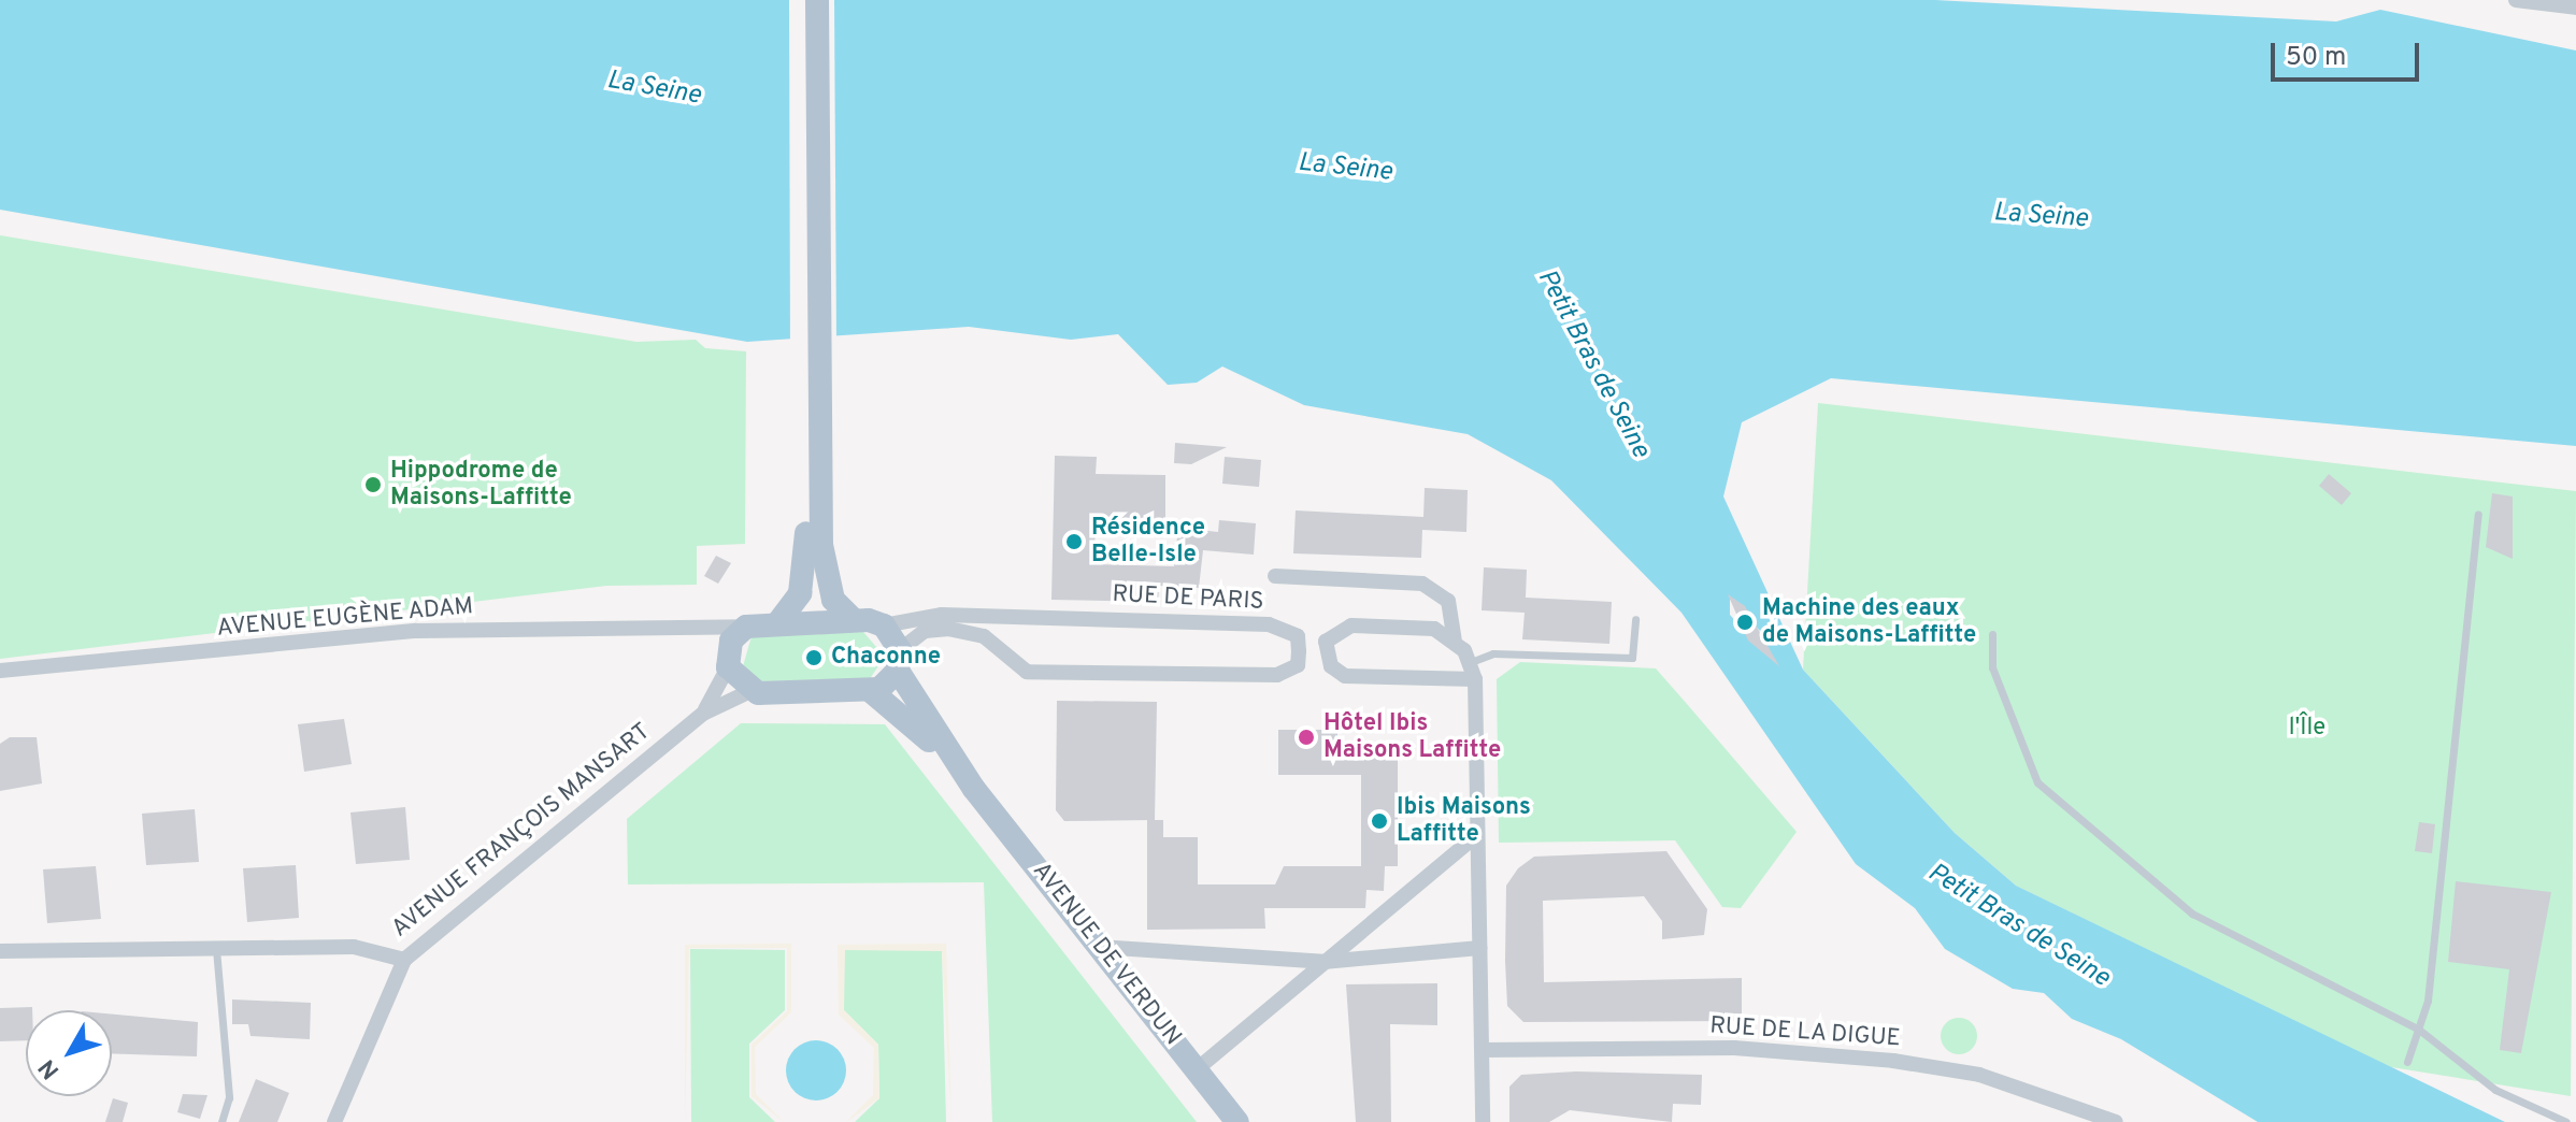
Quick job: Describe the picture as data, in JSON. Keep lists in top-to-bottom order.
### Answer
{
  "streets": {
    "main road": ["AVENUE DE VERDUN"],
    "street": [
      "RUE DE PARIS",
      "AVENUE EUGÈNE ADAM",
      "AVENUE FRANÇOIS MANSART",
      "RUE DE LA DIGUE"
    ]
  },
  "crossings": [
    ["RUE DE PARIS", "AVENUE DE VERDUN"]
  ],
  "water": ["La Seine", "Petit Bras de Seine"],
  "parks": ["l'Île"],
  "places": [
    "Hippodrome de Maisons-Laffitte",
    "Résidence Belle-Isle",
    "Machine des eaux de Maisons-Laffitte",
    "Chaconne",
    "Hôtel Ibis Maisons Laffitte",
    "Ibis Maisons Laffitte"
  ],
  "scale_bar": "50 m",
  "north": "bottom left"
}
